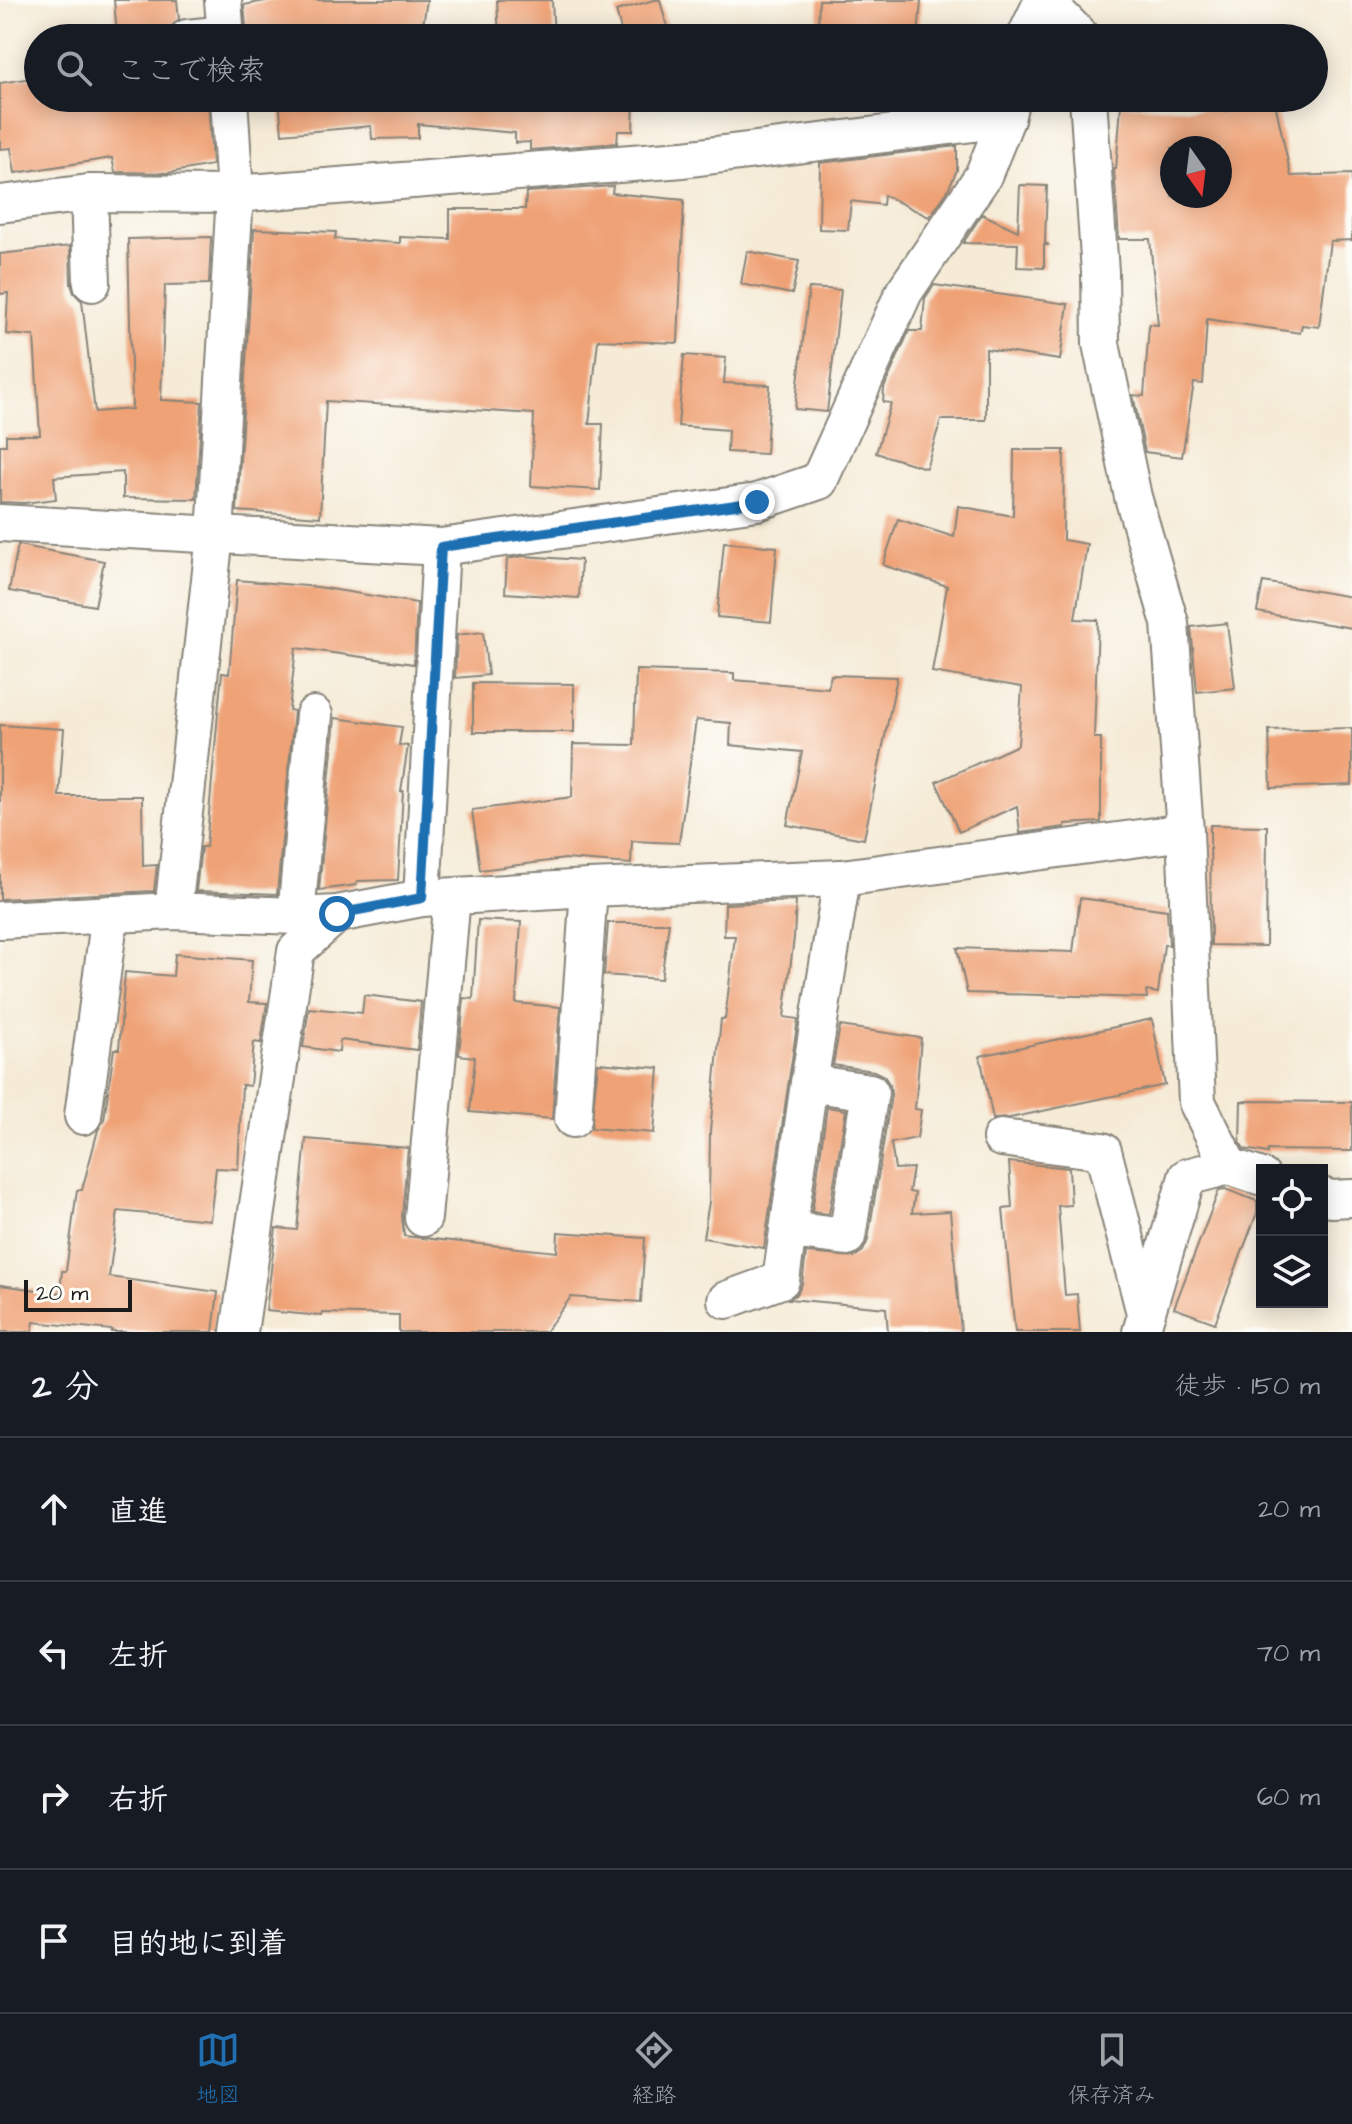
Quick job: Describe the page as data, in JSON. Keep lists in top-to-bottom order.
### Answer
{
  "scale_bar": "20 m",
  "north": "bottom",
  "page": {
    "search": "ここで検索",
    "scale": "20 m",
    "heading": ["2 分", "徒歩 · 150 m"],
    "list": [
      ["直進", "20 m"],
      ["左折", "70 m"],
      ["右折", "60 m"],
      "目的地に到着"
    ],
    "nav": ["地図", "経路", "保存済み"]
  }
}
